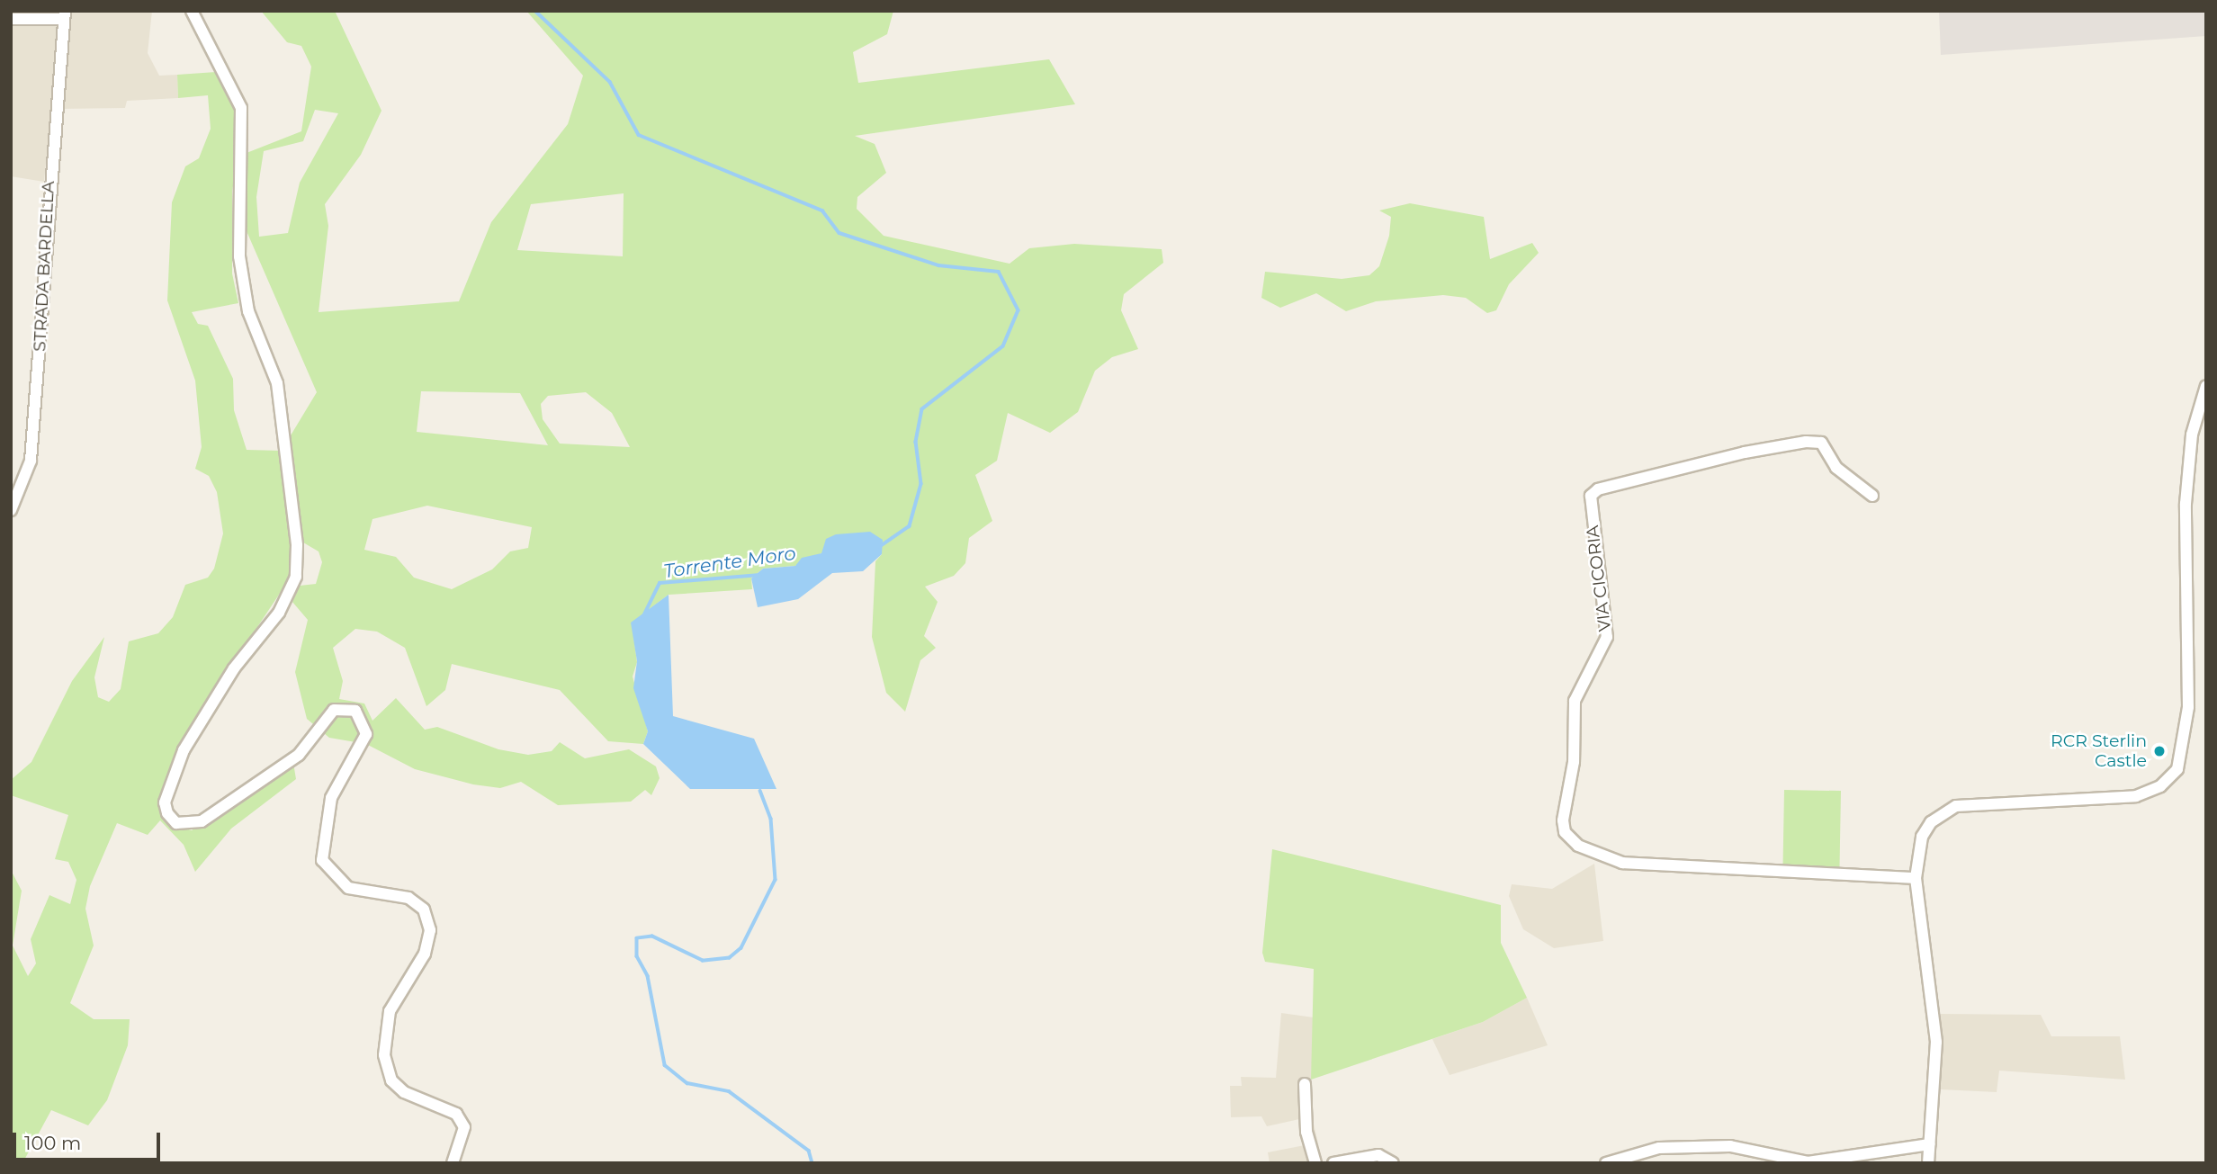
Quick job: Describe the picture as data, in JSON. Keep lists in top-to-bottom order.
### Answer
{
  "streets": {
    "street": ["STRADA BARDELLA", "VIA CICORIA"]
  },
  "water": ["Torrente Moro"],
  "places": ["RCR Sterlin Castle"],
  "scale_bar": "100 m"
}
